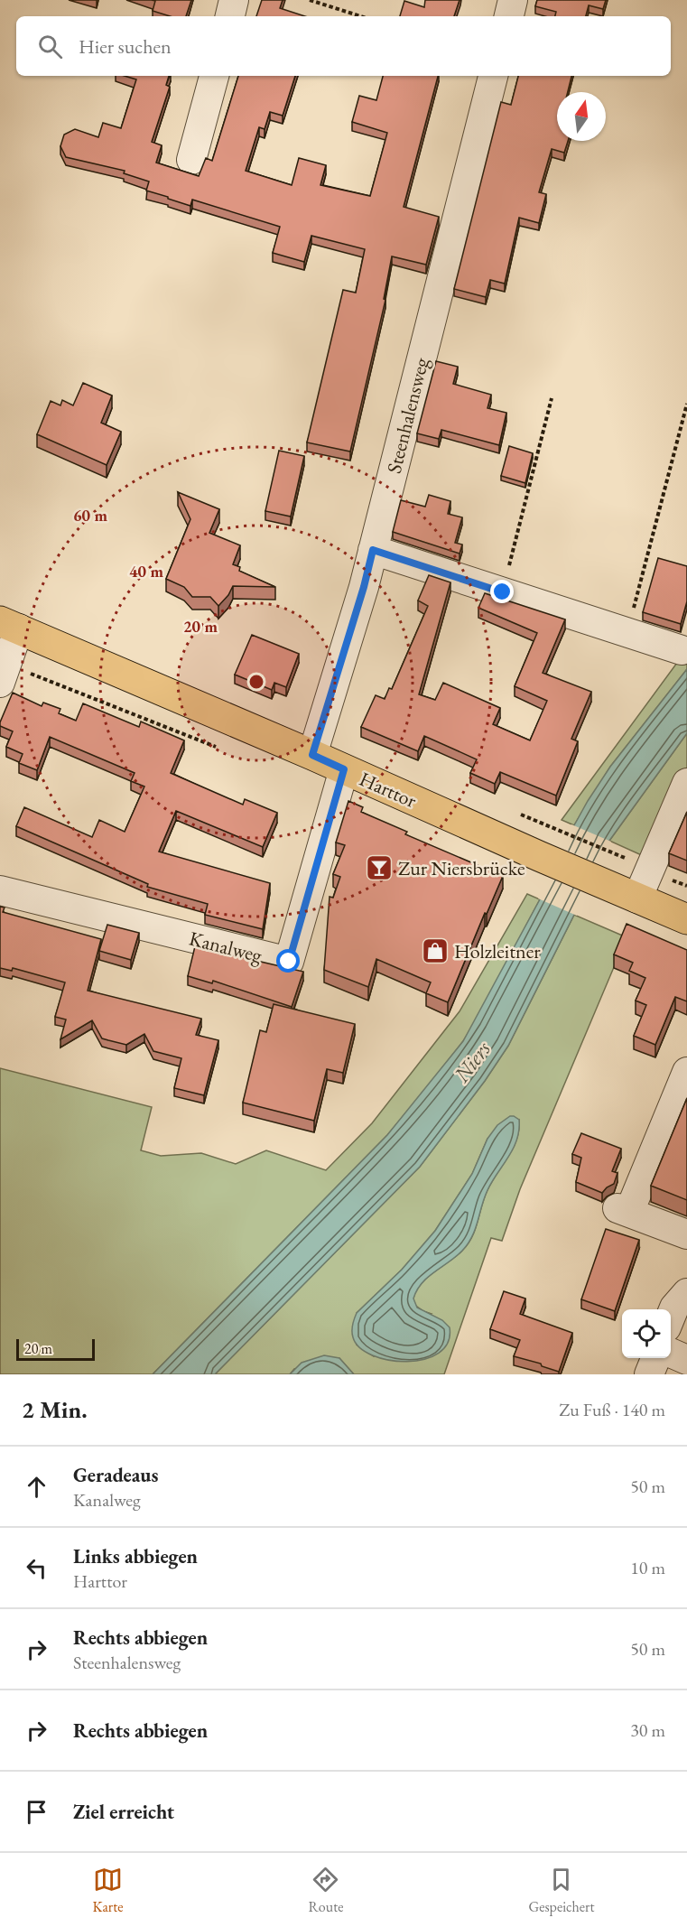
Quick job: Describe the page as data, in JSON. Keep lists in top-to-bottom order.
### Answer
{
  "streets": {
    "main road": ["Harttor"],
    "street": ["Steenhalensweg", "Kanalweg"]
  },
  "crossings": [
    ["Steenhalensweg", "Harttor"],
    ["Harttor", "Kanalweg"]
  ],
  "water": ["Niers"],
  "places": {
    "bar": ["Zur Niersbrücke"],
    "shop": ["Holzleitner"]
  },
  "scale_bar": "20 m",
  "north": "top",
  "page": {
    "search": "Hier suchen",
    "scale": "20 m",
    "heading": ["2 Min.", "Zu Fuß · 140 m"],
    "list": [
      ["Geradeaus", "Kanalweg", "50 m"],
      ["Links abbiegen", "Harttor", "10 m"],
      ["Rechts abbiegen", "Steenhalensweg", "50 m"],
      ["Rechts abbiegen", "30 m"],
      "Ziel erreicht"
    ],
    "nav": ["Karte", "Route", "Gespeichert"]
  },
  "rings": ["60 m", "40 m", "20 m"]
}
